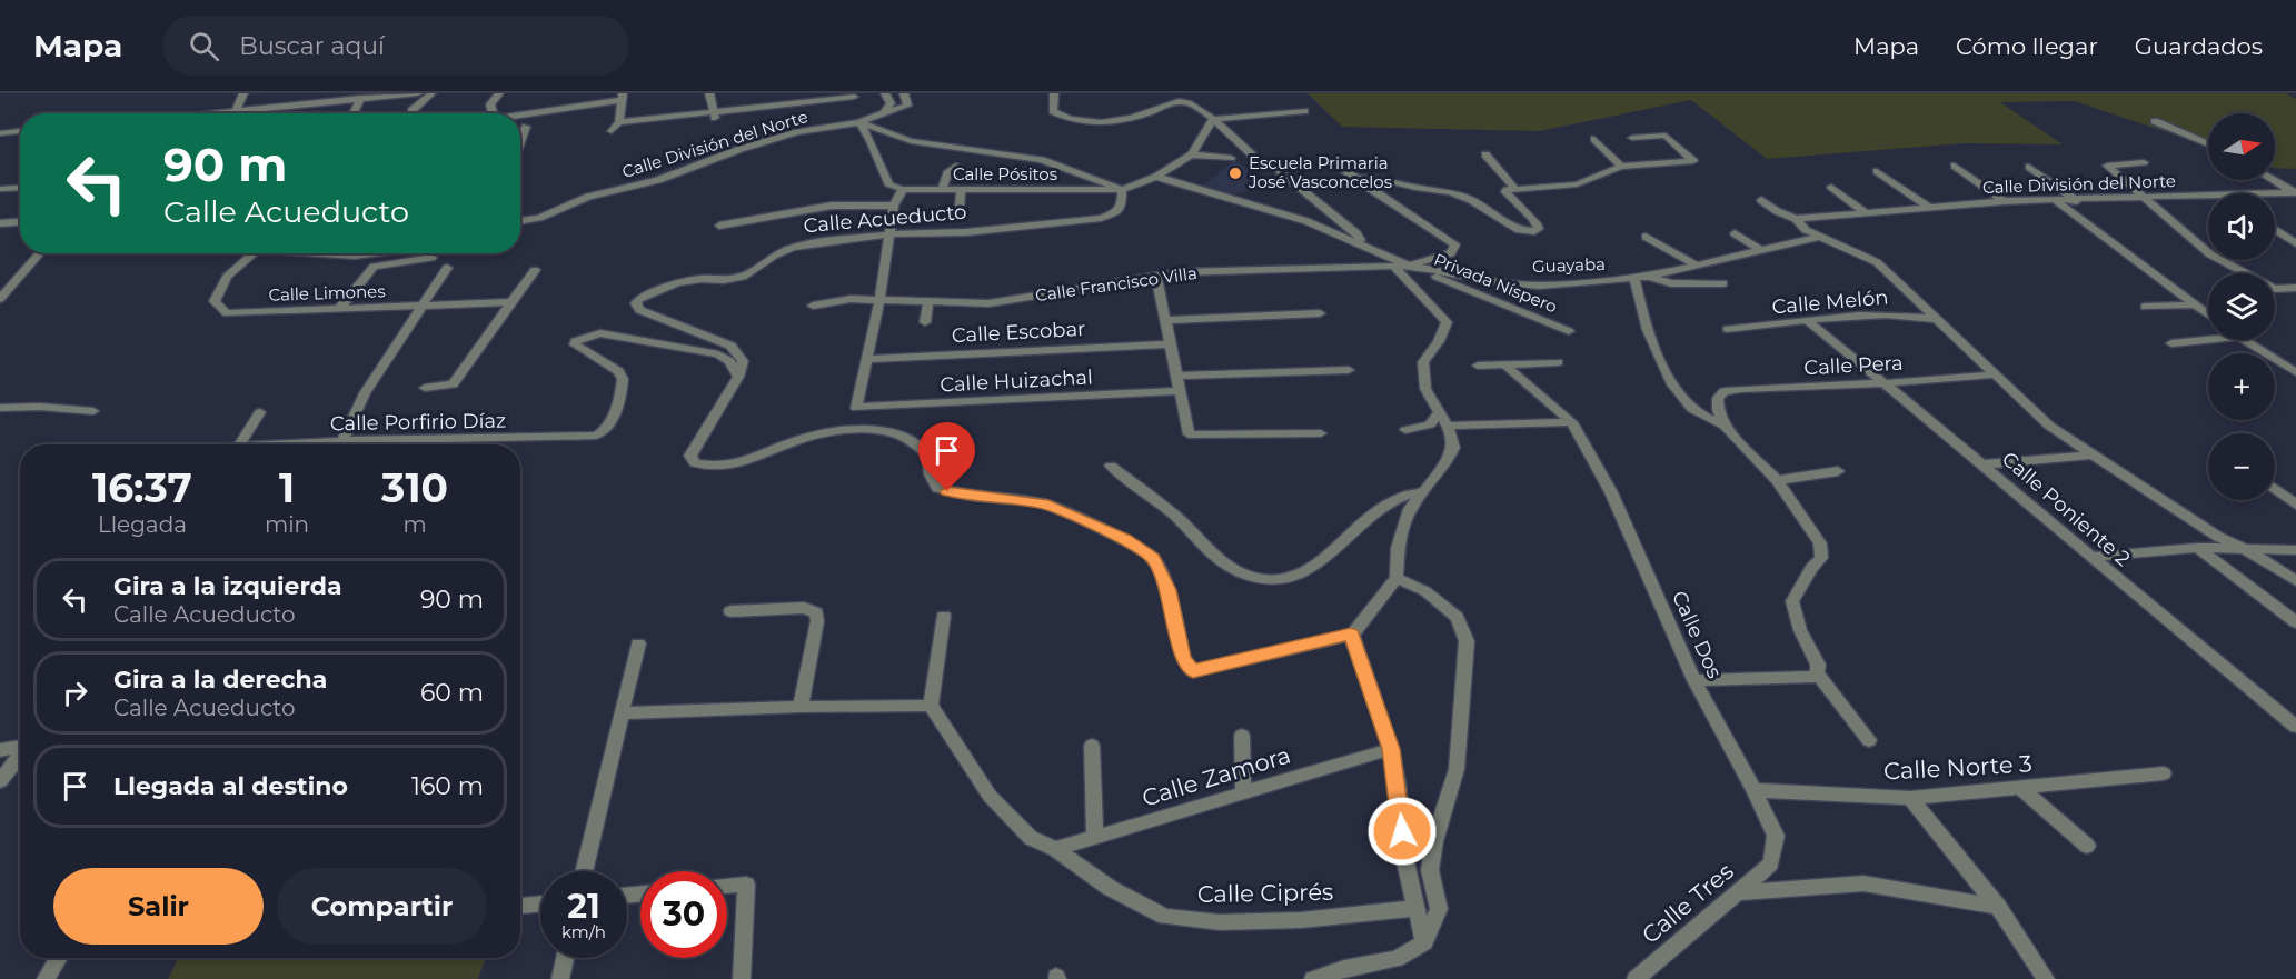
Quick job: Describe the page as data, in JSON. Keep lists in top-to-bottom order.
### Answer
{
  "streets": {
    "street": [
      "Calle División del Norte",
      "Calle Pósitos",
      "Calle Acueducto",
      "Guayaba",
      "Privada Níspero",
      "Calle Francisco Villa",
      "Calle Limones",
      "Calle Melón",
      "Calle Escobar",
      "Calle Pera",
      "Calle Huizachal",
      "Calle Porfirio Díaz",
      "Calle Poniente 2",
      "Calle Dos",
      "Calle Norte 3",
      "Calle Zamora",
      "Calle Ciprés",
      "Calle Tres"
    ]
  },
  "crossings": [
    ["Calle División del Norte", "Calle Pósitos"],
    ["Calle División del Norte", "Calle Acueducto"],
    ["Calle Pósitos", "Calle Acueducto"],
    ["Calle Acueducto", "Calle Porfirio Díaz"],
    ["Guayaba", "Privada Níspero"],
    ["Guayaba", "Calle Francisco Villa"],
    ["Privada Níspero", "Calle Francisco Villa"],
    ["Calle Melón", "Calle Poniente 2"],
    ["Calle Escobar", "Calle Huizachal"],
    ["Calle Pera", "Calle Poniente 2"],
    ["Calle Dos", "Calle Norte 3"],
    ["Calle Dos", "Calle Tres"],
    ["Calle Zamora", "Calle Ciprés"]
  ],
  "places": ["Escuela Primaria José Vasconcelos"],
  "north": "right",
  "page": {
    "header": "Mapa",
    "search": "Buscar aquí",
    "nav": ["Mapa", "Cómo llegar", "Guardados"],
    "map_buttons": ["+", "−"],
    "turn": ["90 m", "Calle Acueducto"],
    "eta": [
      "16:37",
      "Llegada",
      "1",
      "min",
      "310",
      "m"
    ],
    "list": [
      {
        "name": "Gira a la izquierda",
        "note": "Calle Acueducto",
        "value": "90 m"
      },
      {
        "name": "Gira a la derecha",
        "note": "Calle Acueducto",
        "value": "60 m"
      },
      {
        "name": "Llegada al destino",
        "value": "160 m"
      }
    ],
    "buttons": ["Salir", "Compartir"],
    "speed": "21 km/h",
    "limit": "30"
  }
}
